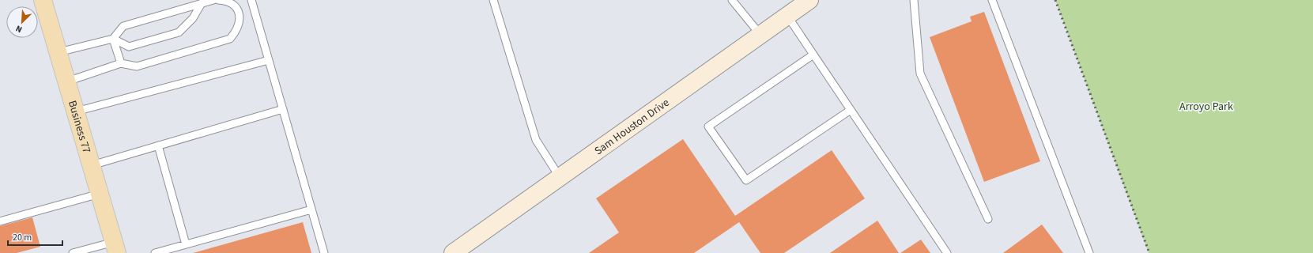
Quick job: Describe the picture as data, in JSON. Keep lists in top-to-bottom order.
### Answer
{
  "streets": {
    "main road": ["Business 77"],
    "street": ["Sam Houston Drive"]
  },
  "parks": ["Arroyo Park"],
  "scale_bar": "20 m",
  "north": "bottom left"
}
